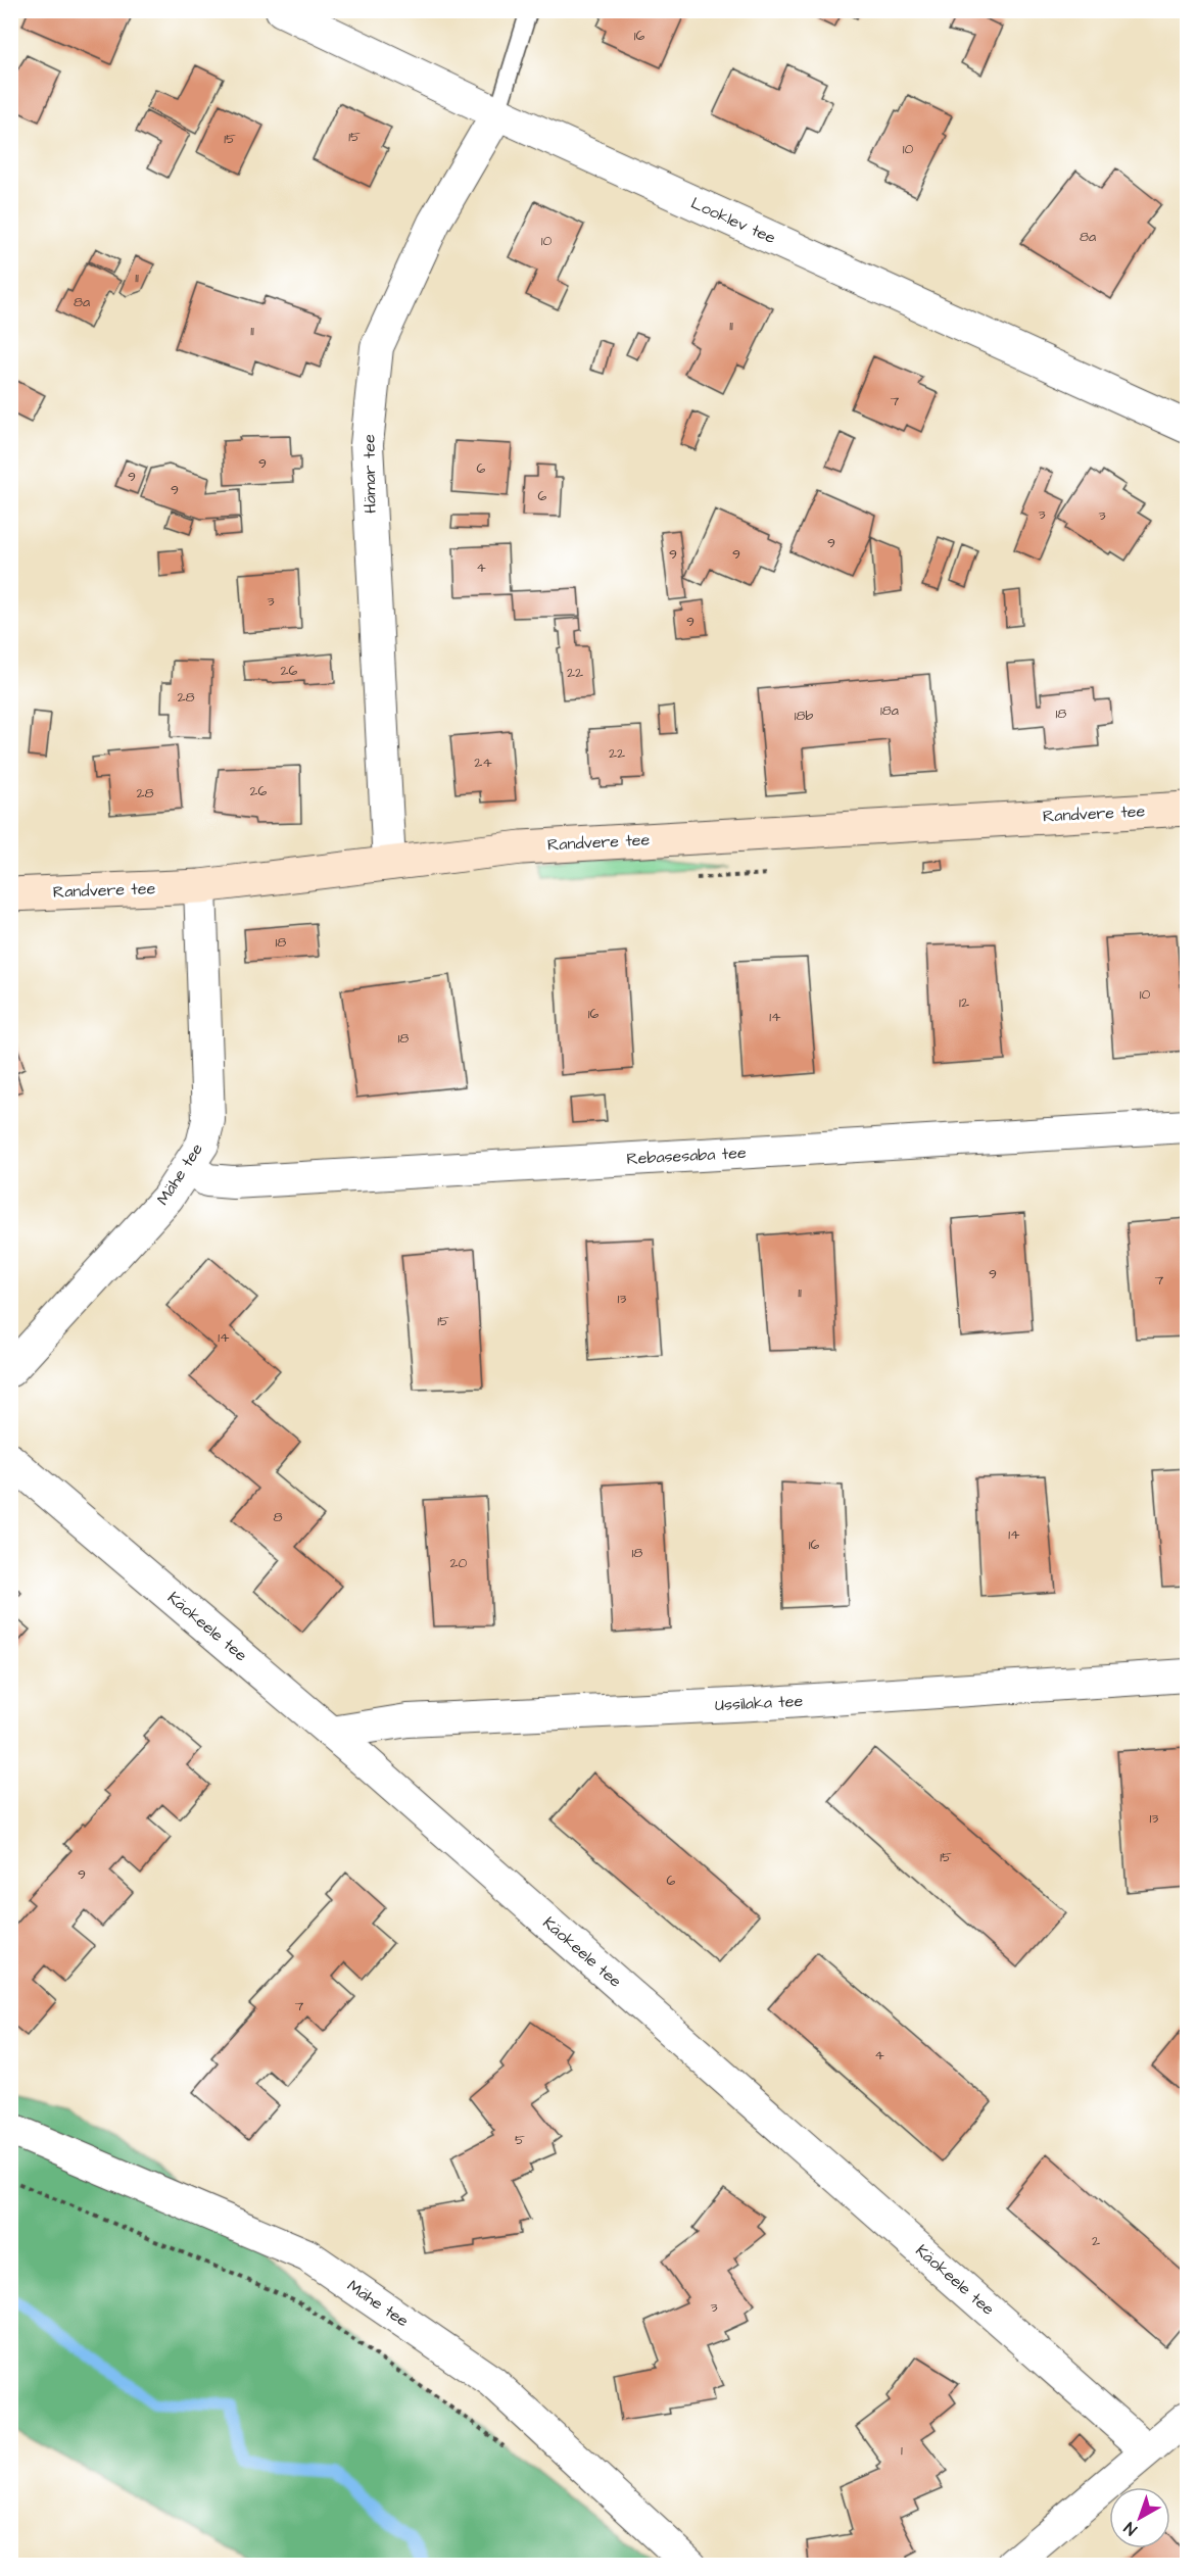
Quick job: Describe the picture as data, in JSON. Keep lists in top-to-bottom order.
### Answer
{
  "streets": {
    "main road": ["Randvere tee"],
    "street": [
      "Looklev tee",
      "Hämar tee",
      "Rebasesaba tee",
      "Mähe tee",
      "Käokeele tee",
      "Ussilaka tee"
    ]
  },
  "crossings": [
    ["Looklev tee", "Hämar tee"],
    ["Hämar tee", "Randvere tee"],
    ["Randvere tee", "Mähe tee"],
    ["Rebasesaba tee", "Mähe tee"],
    ["Käokeele tee", "Ussilaka tee"]
  ],
  "house_numbers": [
    "16",
    "15",
    "15",
    "10",
    "8a",
    "10",
    "11",
    "8a",
    "11",
    "11",
    "7",
    "9",
    "6",
    "9",
    "9",
    "6",
    "3",
    "3",
    "9",
    "9",
    "9",
    "4",
    "3",
    "9",
    "26",
    "22",
    "28",
    "18a",
    "18",
    "18b",
    "22",
    "24",
    "26",
    "28",
    "18",
    "10",
    "12",
    "16",
    "14",
    "18",
    "9",
    "7",
    "11",
    "13",
    "15",
    "14",
    "8",
    "14",
    "16",
    "18",
    "20",
    "13",
    "15",
    "9",
    "6",
    "7",
    "4",
    "5",
    "2",
    "3",
    "1"
  ],
  "north": "bottom left"
}
